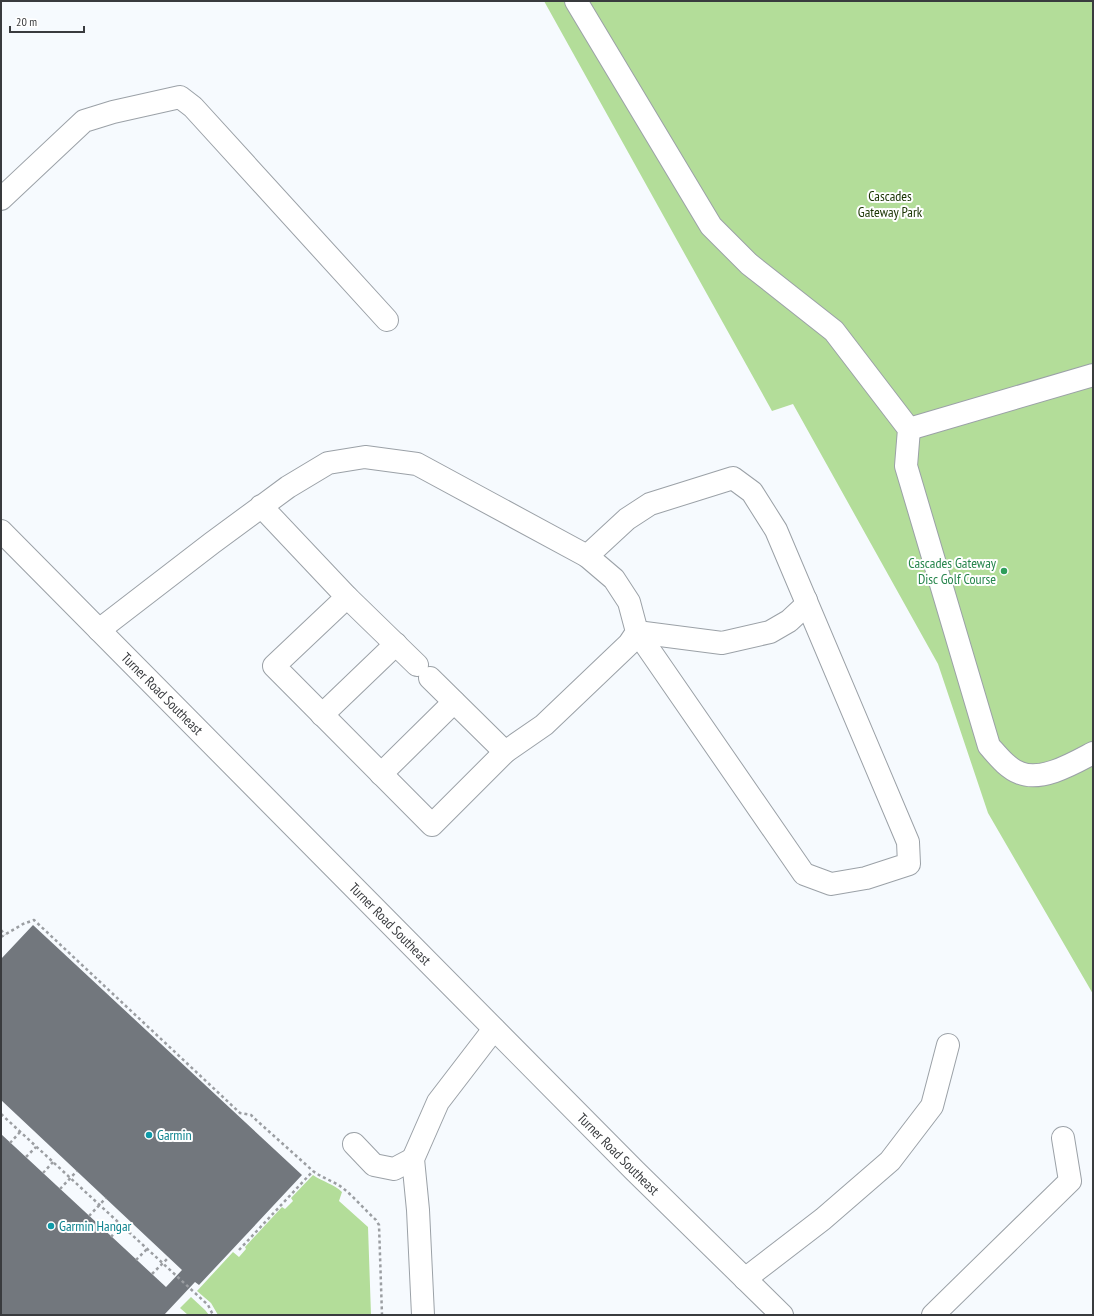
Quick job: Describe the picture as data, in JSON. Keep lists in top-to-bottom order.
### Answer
{
  "streets": {
    "main road": ["Turner Road Southeast"]
  },
  "parks": ["Cascades Gateway Park"],
  "places": ["Cascades Gateway Disc Golf Course", "Garmin", "Garmin Hangar"],
  "scale_bar": "20 m"
}
